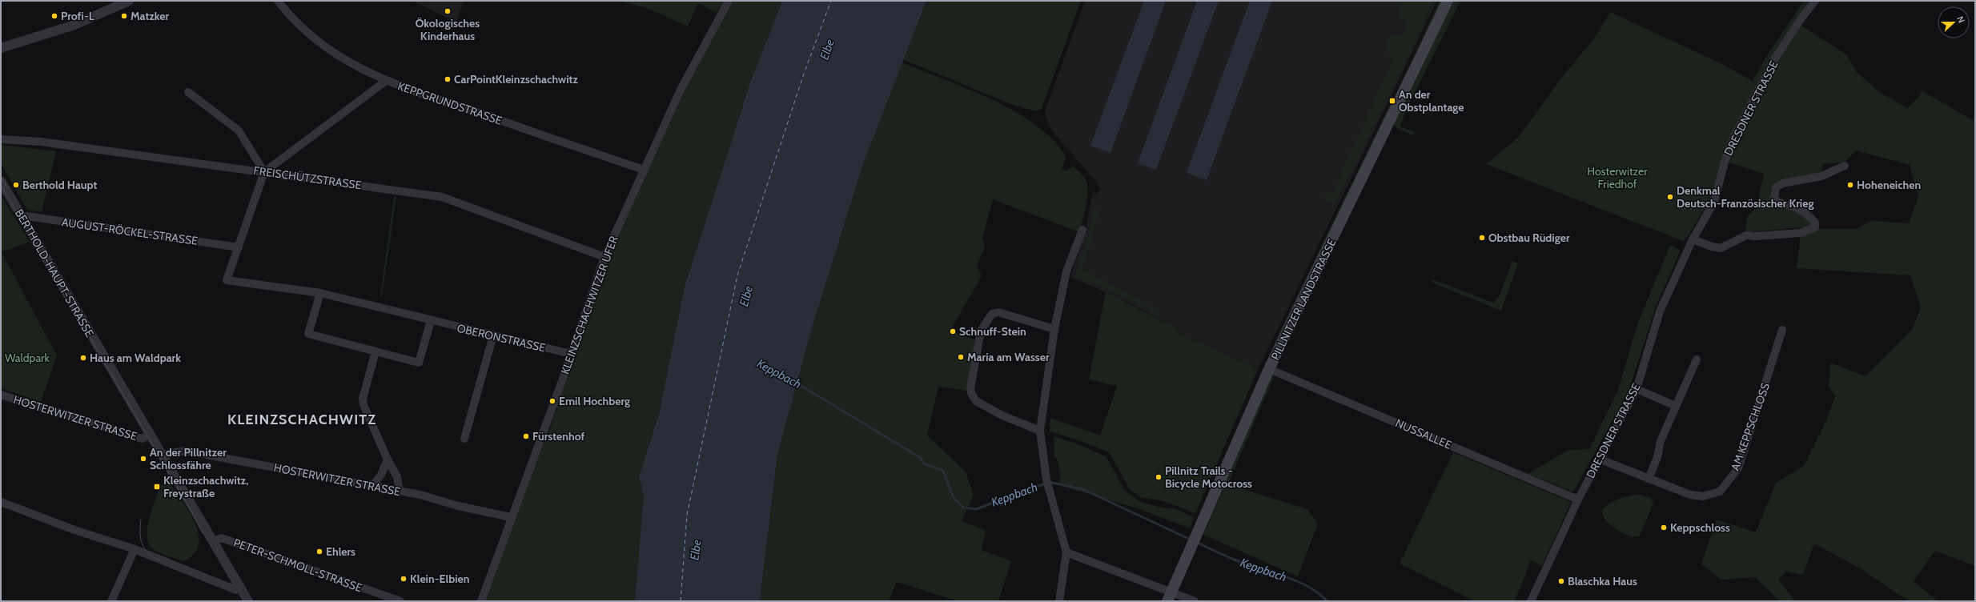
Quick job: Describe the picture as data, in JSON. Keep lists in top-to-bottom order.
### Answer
{
  "streets": {
    "main road": ["PILLNITZER LANDSTRASSE"],
    "street": [
      "KEPPGRUNDSTRASSE",
      "DRESDNER STRASSE",
      "FREISCHÜTZSTRASSE",
      "AUGUST-RÖCKEL-STRASSE",
      "BERTHOLD-HAUPT-STRASSE",
      "KLEINZSCHACHWITZER UFER",
      "OBERONSTRASSE",
      "HOSTERWITZER STRASSE",
      "AM KEPPSCHLOSS",
      "NUSSALLEE",
      "PETER-SCHMOLL-STRASSE"
    ]
  },
  "crossings": [
    ["KEPPGRUNDSTRASSE", "KLEINZSCHACHWITZER UFER"],
    ["DRESDNER STRASSE", "AM KEPPSCHLOSS"],
    ["DRESDNER STRASSE", "NUSSALLEE"],
    ["FREISCHÜTZSTRASSE", "KLEINZSCHACHWITZER UFER"],
    ["AUGUST-RÖCKEL-STRASSE", "BERTHOLD-HAUPT-STRASSE"],
    ["AUGUST-RÖCKEL-STRASSE", "OBERONSTRASSE"],
    ["BERTHOLD-HAUPT-STRASSE", "HOSTERWITZER STRASSE"],
    ["BERTHOLD-HAUPT-STRASSE", "PETER-SCHMOLL-STRASSE"],
    ["PILLNITZER LANDSTRASSE", "NUSSALLEE"],
    ["KLEINZSCHACHWITZER UFER", "OBERONSTRASSE"],
    ["KLEINZSCHACHWITZER UFER", "HOSTERWITZER STRASSE"]
  ],
  "districts": ["KLEINZSCHACHWITZ"],
  "water": ["Elbe", "Keppbach"],
  "parks": ["Hosterwitzer Friedhof", "Waldpark"],
  "places": {
    "other": [
      "Ökologisches Kinderhaus",
      "Profi-L",
      "Matzker",
      "CarPointKleinzschachwitz",
      "Berthold Haupt",
      "Hoheneichen",
      "Denkmal Deutsch-Französischer Krieg",
      "Obstbau Rüdiger",
      "Schnuff-Stein",
      "Maria am Wasser",
      "Haus am Waldpark",
      "Emil Hochberg",
      "Fürstenhof",
      "An der Pillnitzer Schlossfähre",
      "Pillnitz Trails - Bicycle Motocross",
      "Keppschloss",
      "Ehlers",
      "Klein-Elbien",
      "Blaschka Haus"
    ],
    "transit": ["An der Obstplantage", "Kleinzschachwitz, Freystraße"]
  },
  "north": "right"
}
